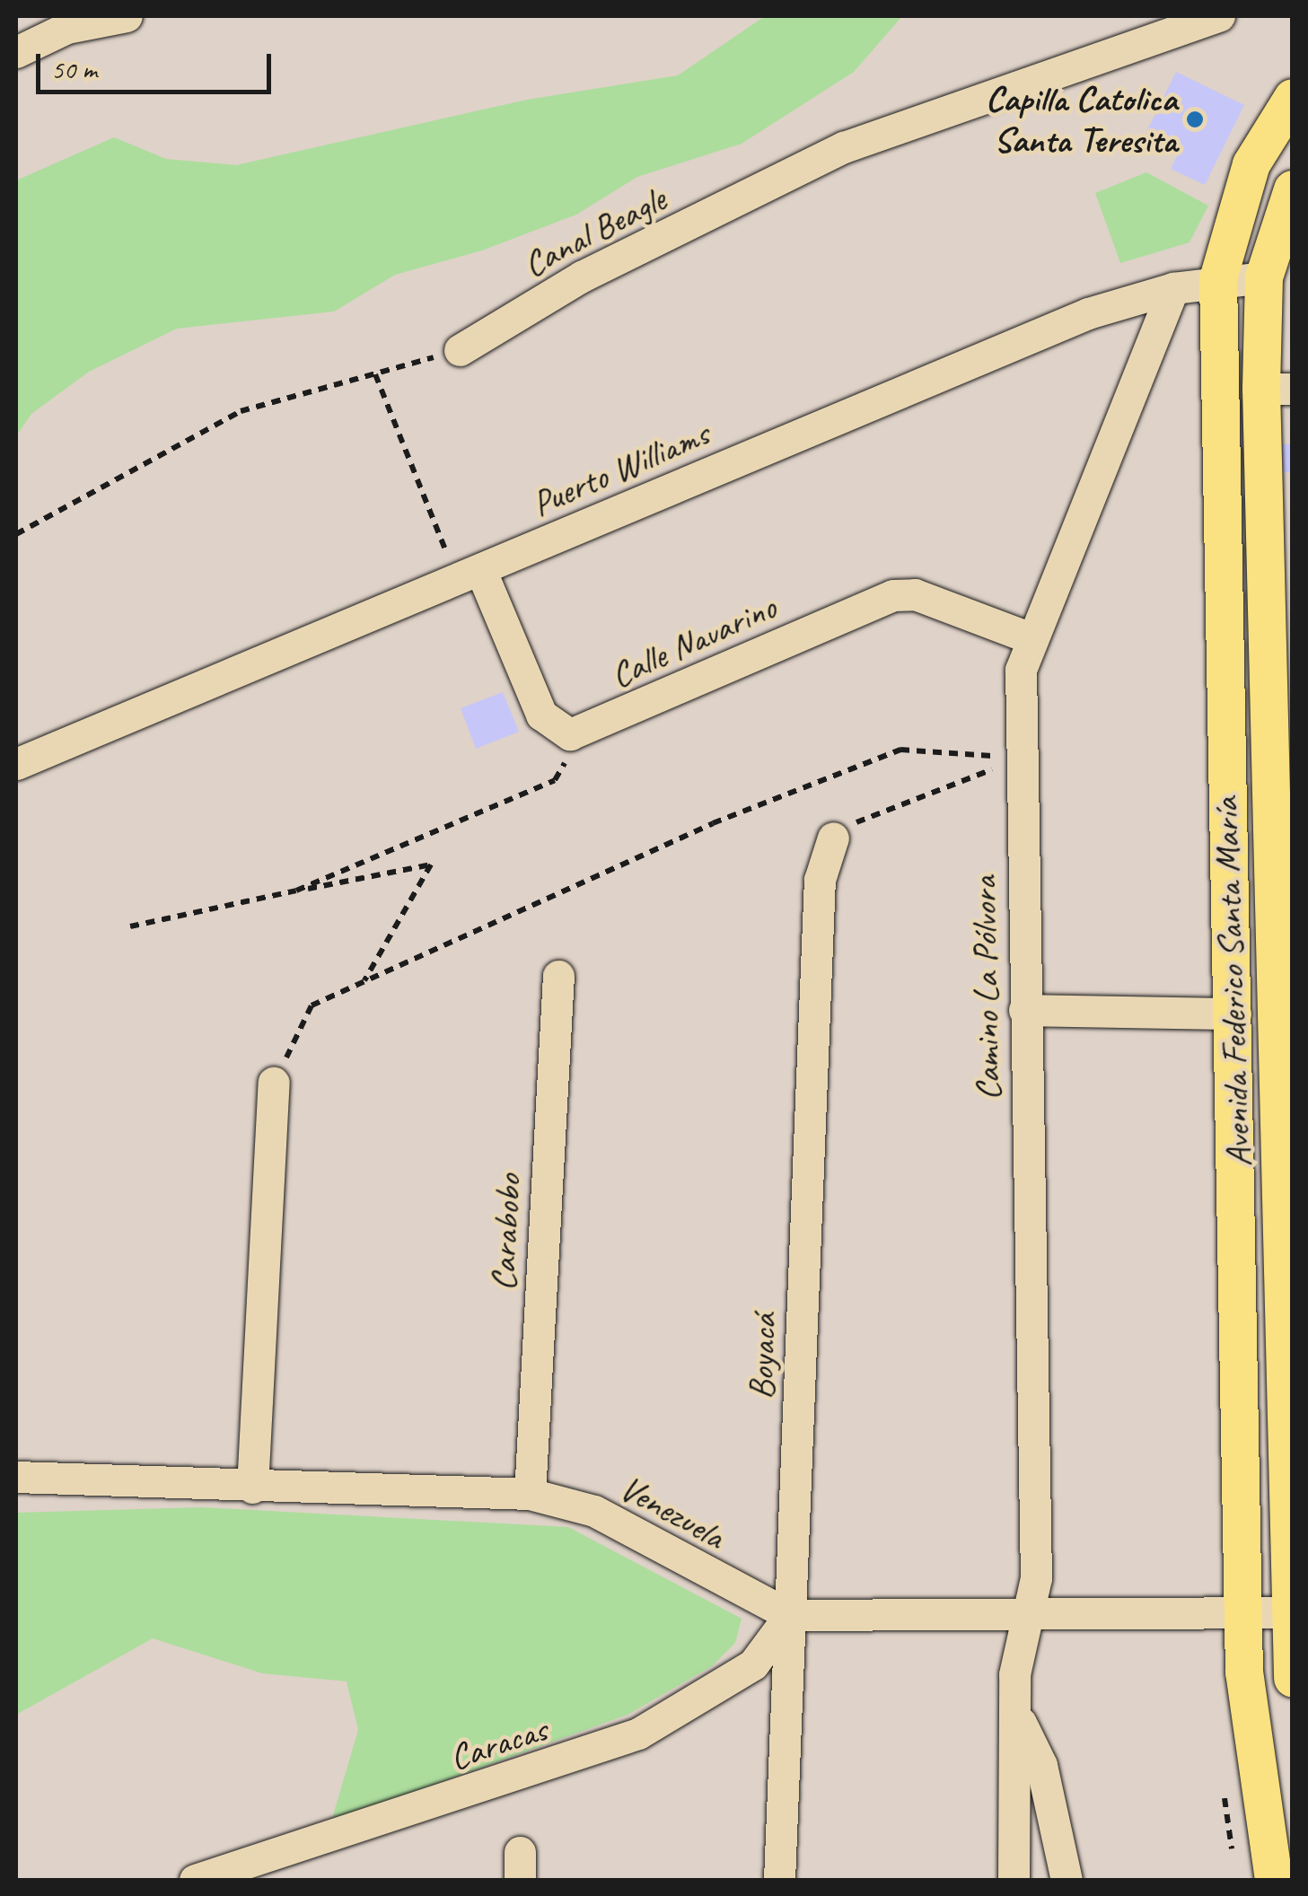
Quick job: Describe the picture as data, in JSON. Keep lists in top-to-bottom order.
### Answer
{
  "streets": {
    "main road": ["Avenida Federico Santa María"],
    "street": [
      "Canal Beagle",
      "Puerto Williams",
      "Calle Navarino",
      "Camino La Pólvora",
      "Carabobo",
      "Boyacá",
      "Venezuela",
      "Caracas"
    ]
  },
  "crossings": [
    ["Puerto Williams", "Calle Navarino"],
    ["Puerto Williams", "Avenida Federico Santa María"],
    ["Puerto Williams", "Camino La Pólvora"],
    ["Calle Navarino", "Camino La Pólvora"],
    ["Avenida Federico Santa María", "Venezuela"],
    ["Camino La Pólvora", "Venezuela"],
    ["Carabobo", "Venezuela"],
    ["Boyacá", "Venezuela"],
    ["Boyacá", "Caracas"],
    ["Venezuela", "Caracas"]
  ],
  "places": ["Capilla Catolica Santa Teresita"],
  "scale_bar": "50 m"
}
